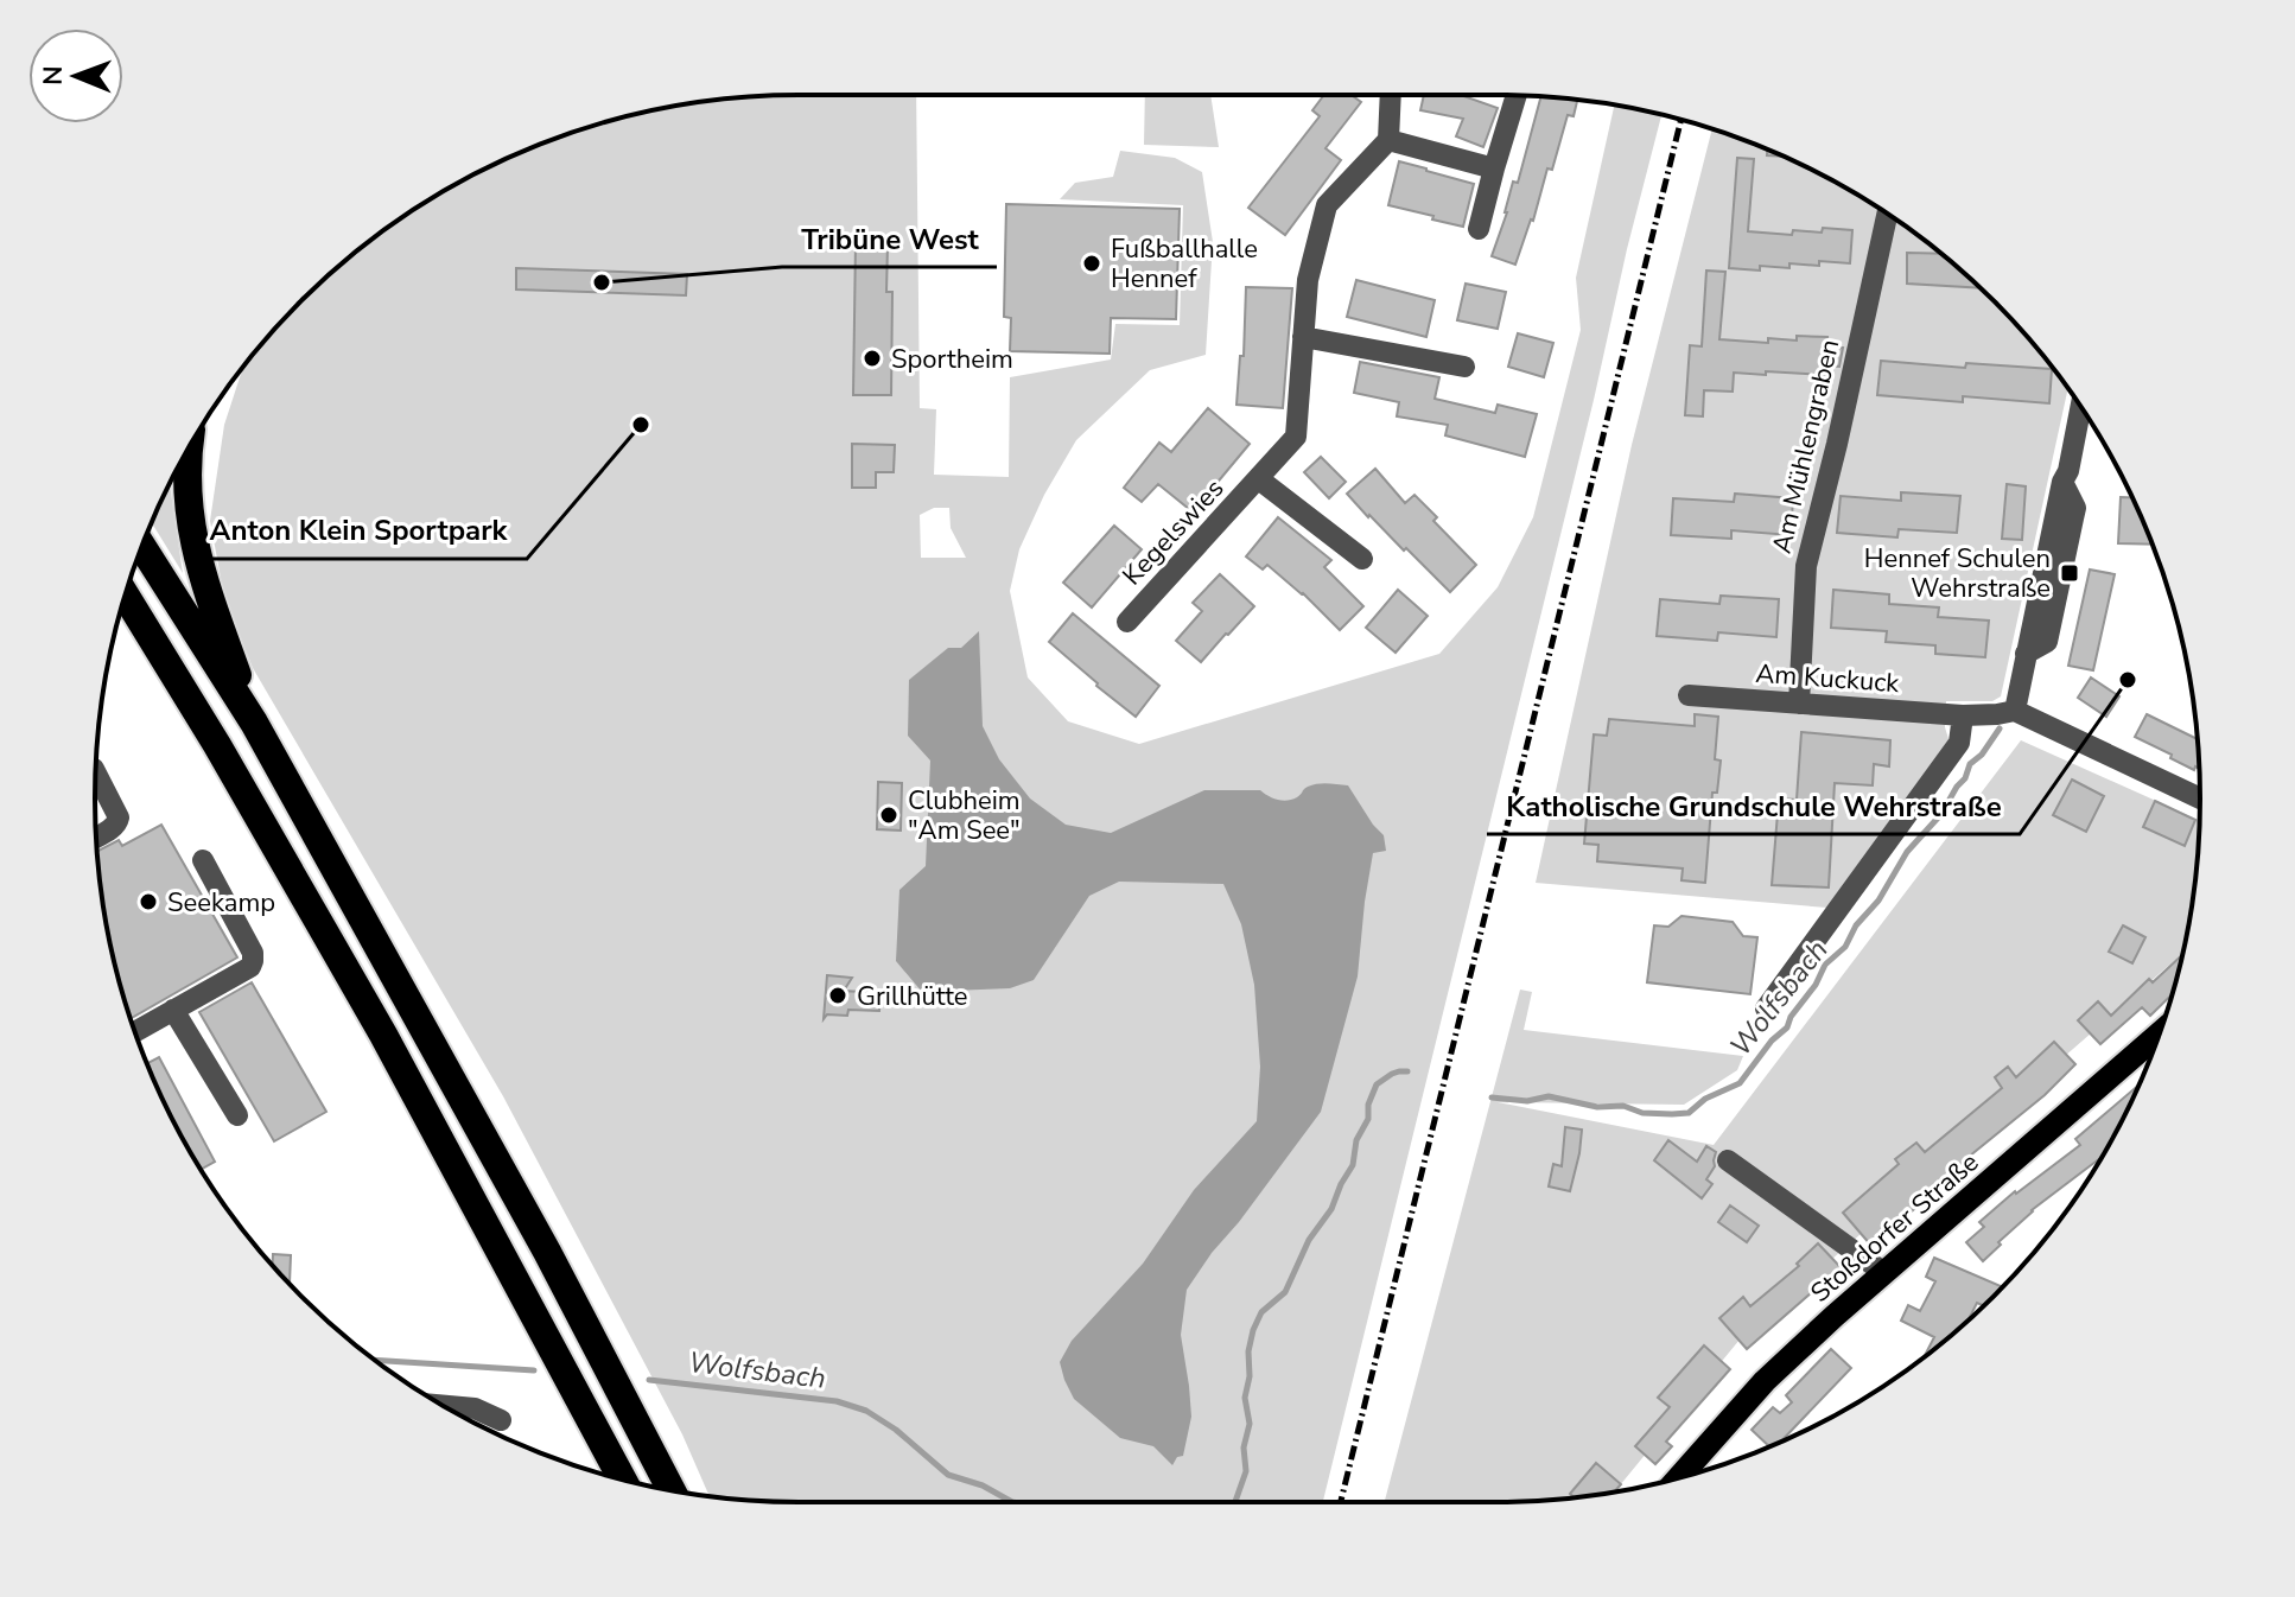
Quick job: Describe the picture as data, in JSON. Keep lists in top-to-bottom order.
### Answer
{
  "streets": {
    "main road": ["Stoßdorfer Straße"],
    "street": ["Am Mühlengraben", "Kegelswies", "Am Kuckuck"]
  },
  "crossings": [
    ["Am Mühlengraben", "Am Kuckuck"]
  ],
  "water": ["Wolfsbach"],
  "places": {
    "other": [
      "Fußballhalle Hennef",
      "Tribüne West",
      "Sportheim",
      "Anton Klein Sportpark",
      "Katholische Grundschule Wehrstraße",
      "Clubheim \"Am See\"",
      "Seekamp",
      "Grillhütte"
    ],
    "transit": ["Hennef Schulen Wehrstraße"]
  },
  "north": "left"
}
